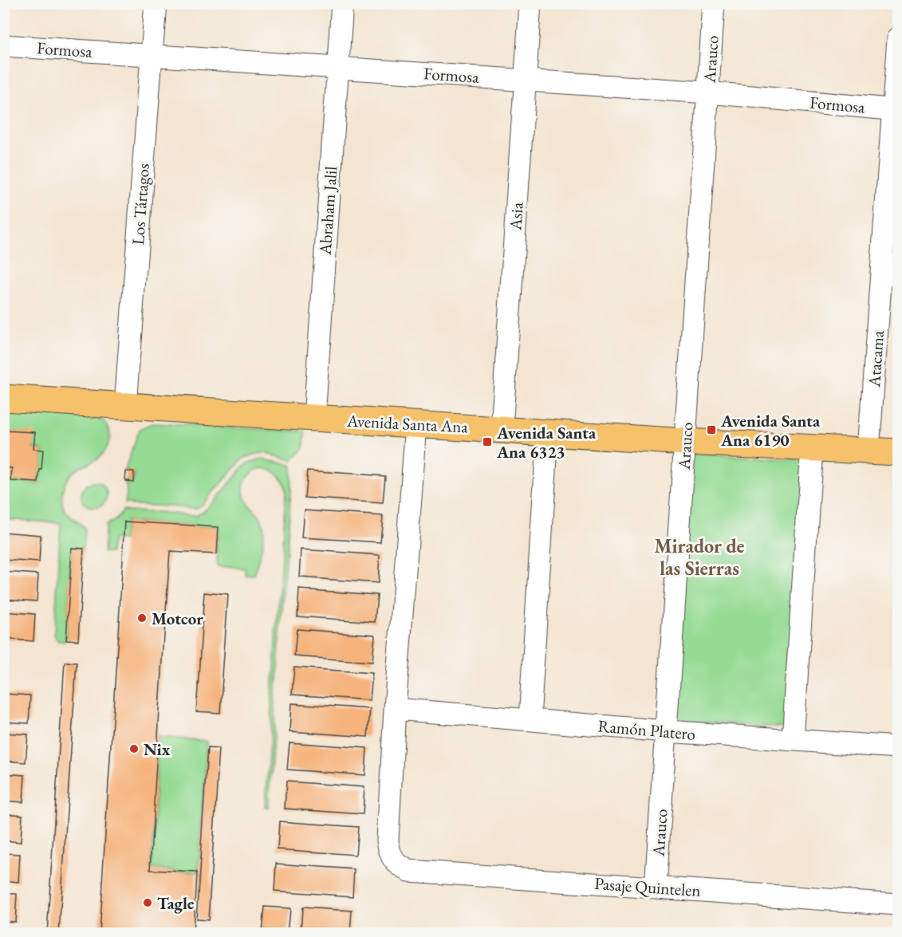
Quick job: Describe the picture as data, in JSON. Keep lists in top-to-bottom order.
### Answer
{
  "streets": {
    "main road": ["Avenida Santa Ana"],
    "street": [
      "Formosa",
      "Arauco",
      "Los Tártagos",
      "Abraham Jalil",
      "Asia",
      "Atacama",
      "Ramón Platero",
      "Pasaje Quintelen"
    ]
  },
  "crossings": [
    ["Formosa", "Arauco"],
    ["Formosa", "Los Tártagos"],
    ["Formosa", "Abraham Jalil"],
    ["Formosa", "Asia"],
    ["Formosa", "Atacama"],
    ["Arauco", "Avenida Santa Ana"],
    ["Arauco", "Ramón Platero"],
    ["Arauco", "Pasaje Quintelen"],
    ["Los Tártagos", "Avenida Santa Ana"],
    ["Abraham Jalil", "Avenida Santa Ana"],
    ["Asia", "Avenida Santa Ana"],
    ["Atacama", "Avenida Santa Ana"],
    ["Ramón Platero", "Pasaje Quintelen"]
  ],
  "districts": ["Mirador de las Sierras"],
  "places": {
    "transit": ["Avenida Santa Ana 6190", "Avenida Santa Ana 6323"],
    "other": ["Motcor", "Nix", "Tagle"]
  }
}
